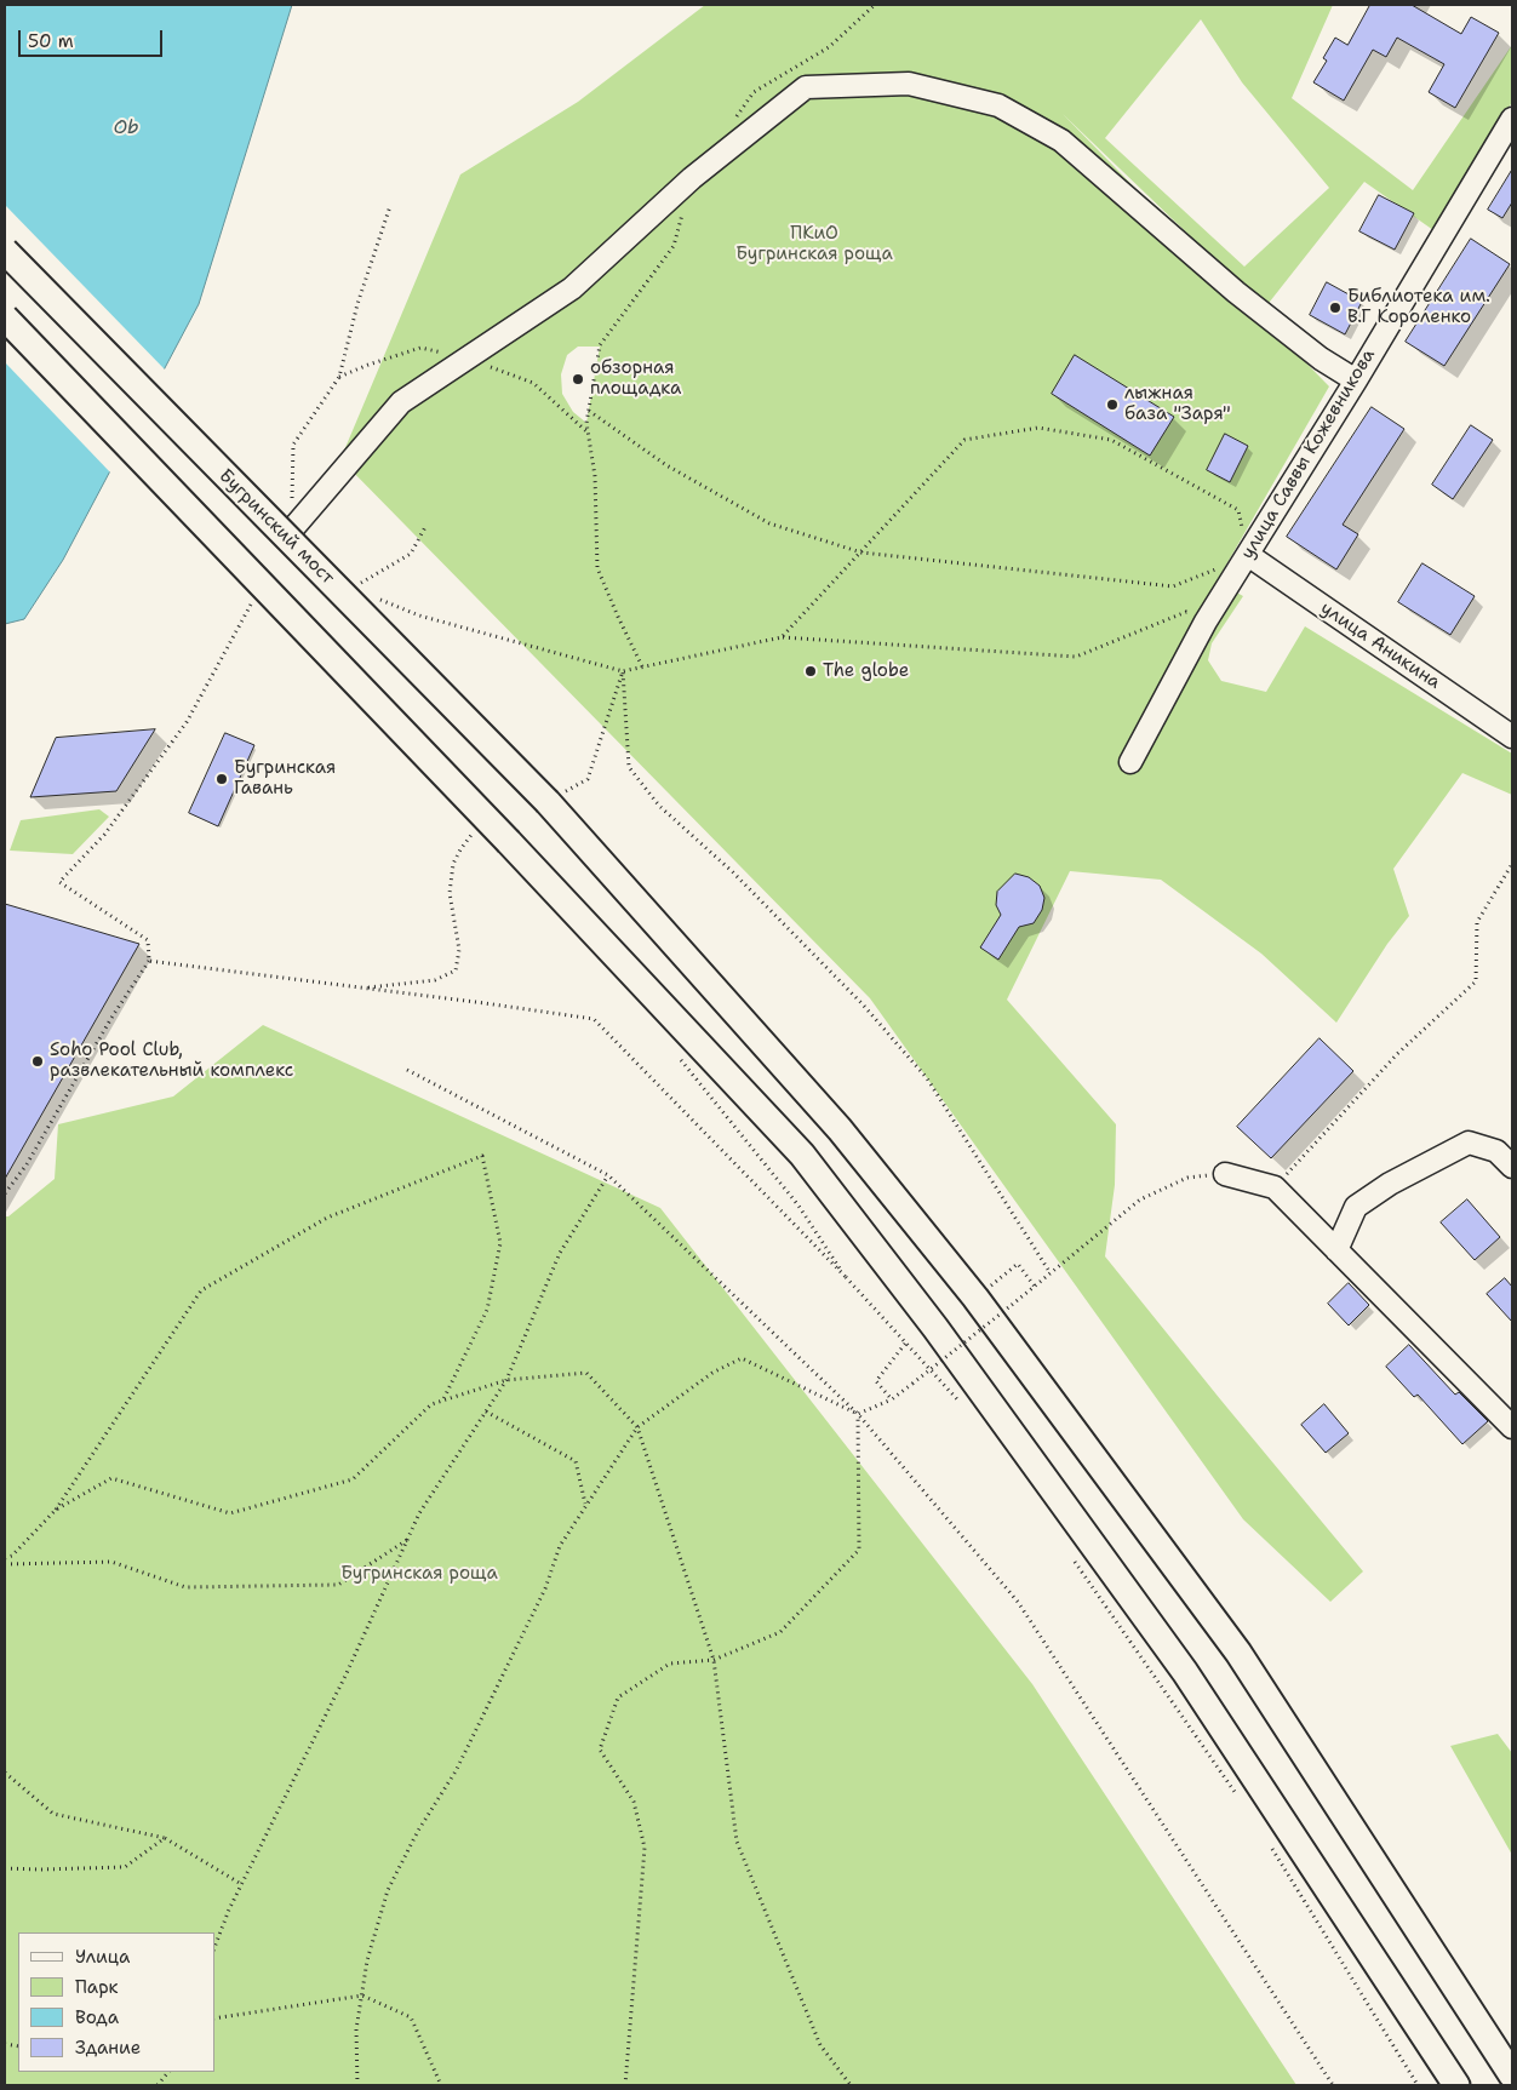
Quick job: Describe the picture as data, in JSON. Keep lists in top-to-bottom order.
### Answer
{
  "streets": {
    "main road": ["Бугринский мост"],
    "street": ["улица Саввы Кожевникова", "улица Аникина"]
  },
  "crossings": [
    ["улица Саввы Кожевникова", "улица Аникина"]
  ],
  "water": ["Ob"],
  "parks": ["ПКиО Бугринская роща", "Бугринская роща"],
  "places": [
    "Библиотека им. В.Г Короленко",
    "обзорная площадка",
    "лыжная база \"Заря\"",
    "The globe",
    "Бугринская Гавань",
    "Soho Pool Club, развлекательный комплекс"
  ],
  "legend": [
    "Улица",
    "Парк",
    "Вода",
    "Здание"
  ],
  "scale_bar": "50 m"
}
